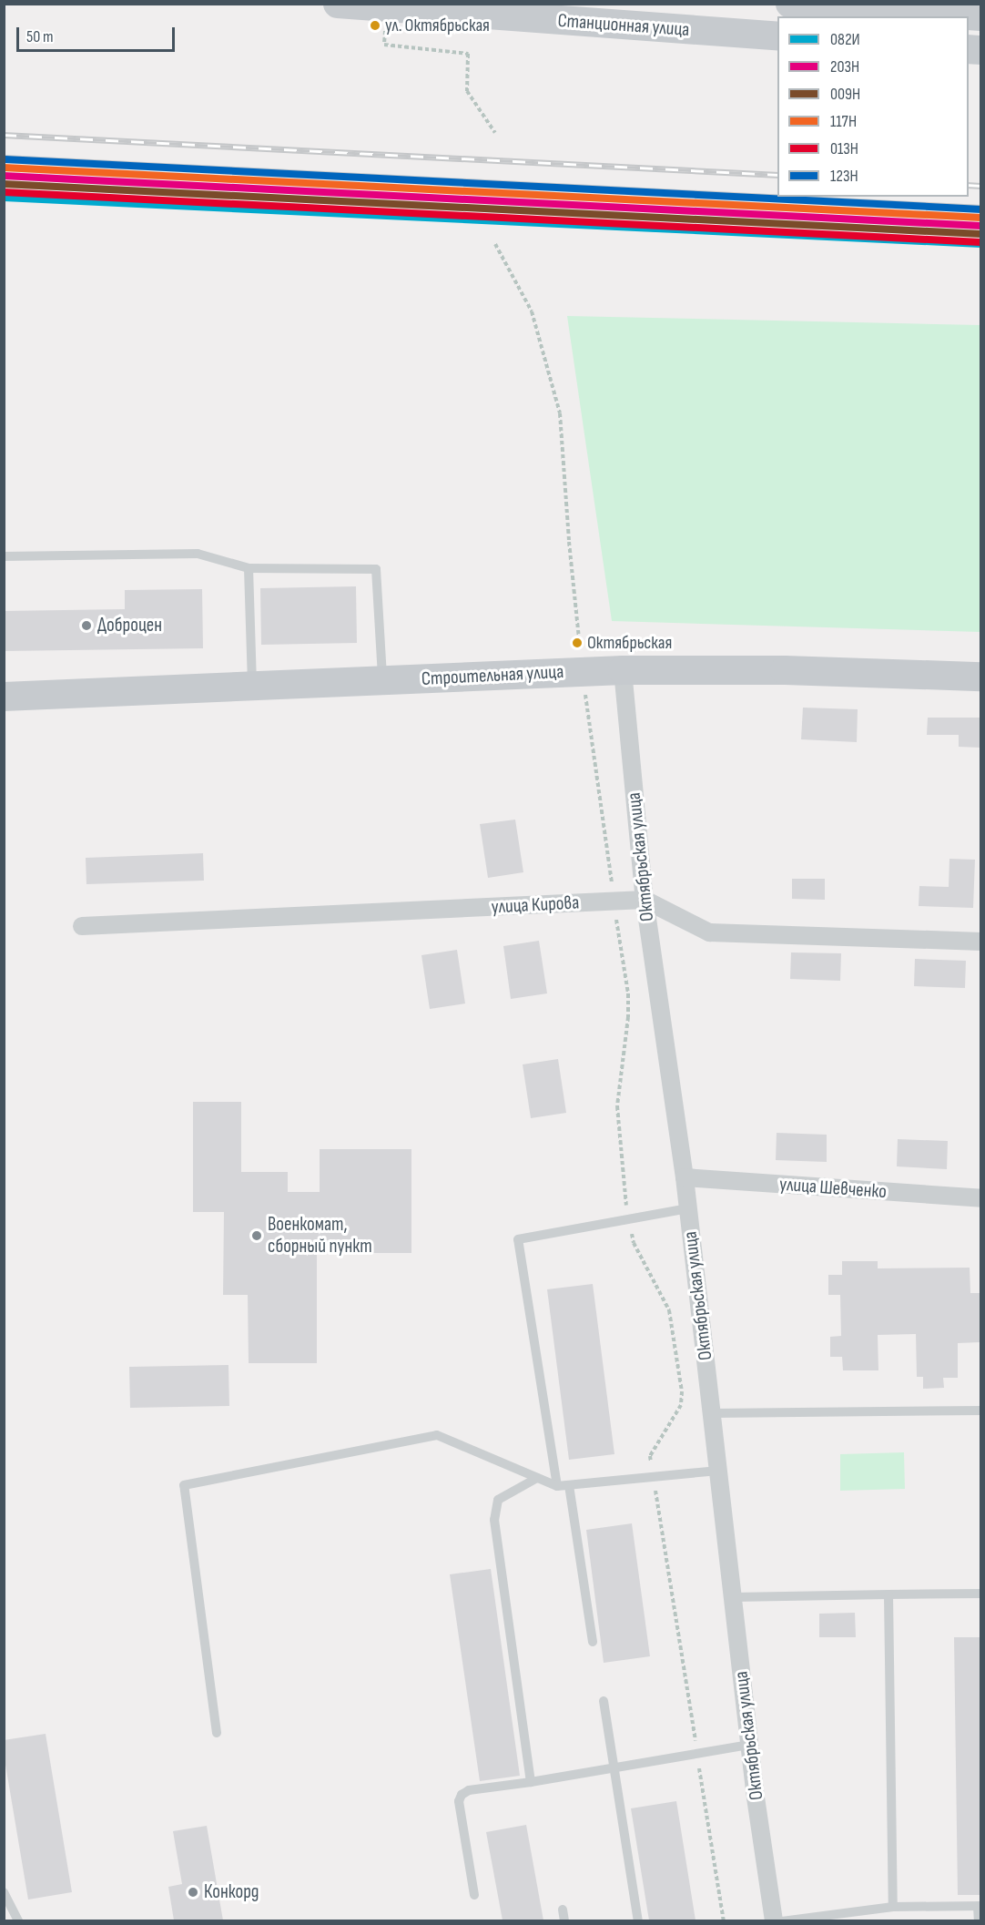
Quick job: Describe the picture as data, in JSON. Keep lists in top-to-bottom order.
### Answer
{
  "streets": {
    "main road": ["Станционная улица", "Строительная улица"],
    "street": ["Октябрьская улица", "улица Кирова", "улица Шевченко"]
  },
  "crossings": [
    ["Строительная улица", "Октябрьская улица"],
    ["Октябрьская улица", "улица Кирова"],
    ["Октябрьская улица", "улица Шевченко"]
  ],
  "places": [
    "ул. Октябрьская",
    "Доброцен",
    "Октябрьская",
    "Военкомат, сборный пункт",
    "Конкорд"
  ],
  "lines": [
    "transit line 123Н",
    "transit line 117Н",
    "transit line 203Н",
    "transit line 009Н",
    "transit line 013Н",
    "transit line 082И"
  ],
  "legend": [
    "082И",
    "203Н",
    "009Н",
    "117Н",
    "013Н",
    "123Н"
  ],
  "scale_bar": "50 m"
}
